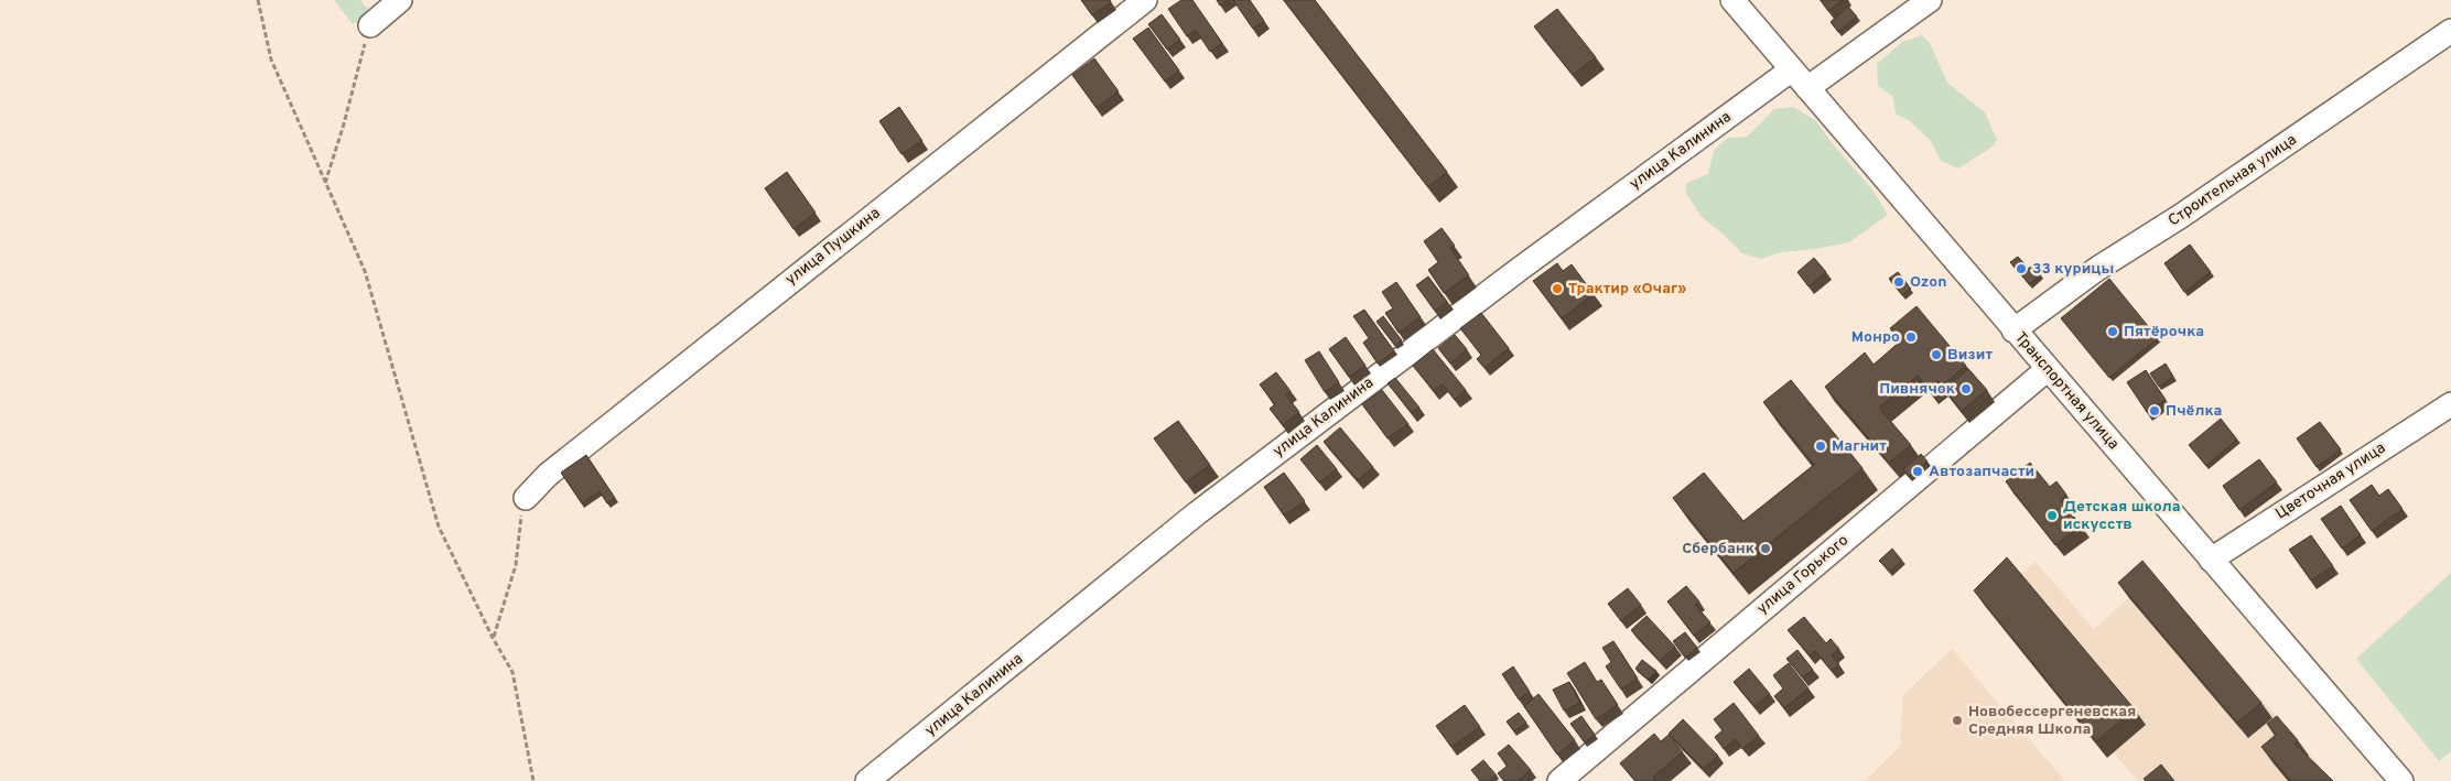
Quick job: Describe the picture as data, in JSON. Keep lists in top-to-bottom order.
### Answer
{
  "streets": {
    "street": [
      "улица Калинина",
      "Строительная улица",
      "улица Пушкина",
      "Транспортная улица",
      "Цветочная улица",
      "улица Горького"
    ]
  },
  "crossings": [
    ["улица Калинина", "Транспортная улица"],
    ["Строительная улица", "Транспортная улица"],
    ["Транспортная улица", "Цветочная улица"],
    ["Транспортная улица", "улица Горького"]
  ],
  "places": [
    "33 курицы",
    "Ozon",
    "Трактир «Очаг»",
    "Пятёрочка",
    "Монро",
    "Визит",
    "Пивнячок",
    "Пчёлка",
    "Магнит",
    "Автозапчасти",
    "Детская школа искусств",
    "Сбербанк",
    "Новобессергеневская Средняя Школа"
  ]
}
